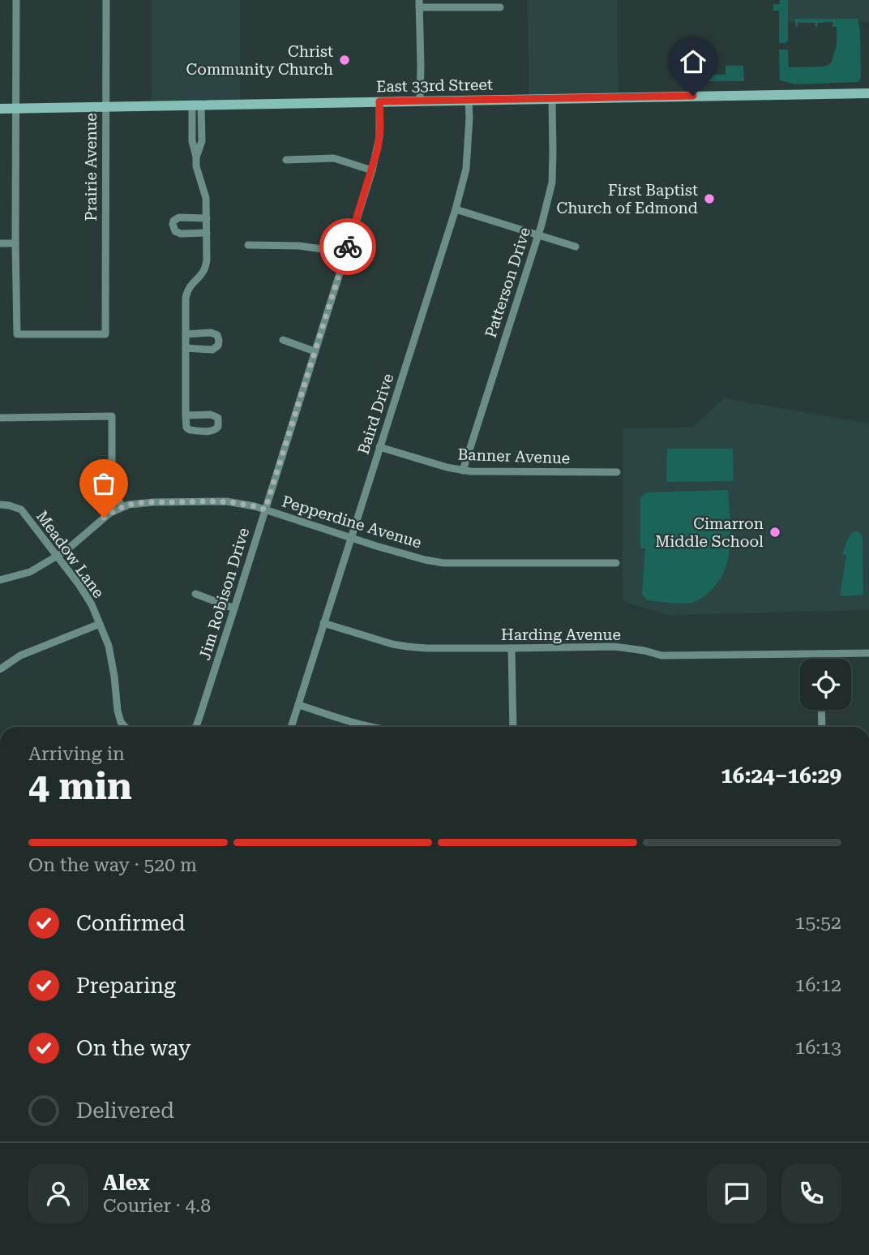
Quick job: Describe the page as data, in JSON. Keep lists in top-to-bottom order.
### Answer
{
  "streets": {
    "street": [
      "East 33rd Street",
      "Prairie Avenue",
      "Patterson Drive",
      "Baird Drive",
      "Banner Avenue",
      "Pepperdine Avenue",
      "Meadow Lane",
      "Jim Robison Drive",
      "Harding Avenue"
    ]
  },
  "crossings": [
    ["East 33rd Street", "Prairie Avenue"],
    ["East 33rd Street", "Patterson Drive"],
    ["East 33rd Street", "Baird Drive"],
    ["East 33rd Street", "Jim Robison Drive"],
    ["Patterson Drive", "Banner Avenue"],
    ["Baird Drive", "Banner Avenue"],
    ["Baird Drive", "Pepperdine Avenue"],
    ["Baird Drive", "Harding Avenue"],
    ["Pepperdine Avenue", "Meadow Lane"],
    ["Pepperdine Avenue", "Jim Robison Drive"]
  ],
  "places": ["Christ Community Church", "First Baptist Church of Edmond", "Cimarron Middle School"],
  "page": {
    "heading": ["4 min", "Arriving in", "16:24–16:29"],
    "panel": ["Alex", "Courier · 4.8"],
    "bar": "On the way · 520 m",
    "list": [
      ["Confirmed", "15:52"],
      ["Preparing", "16:12"],
      ["On the way", "16:13"],
      "Delivered"
    ]
  }
}
